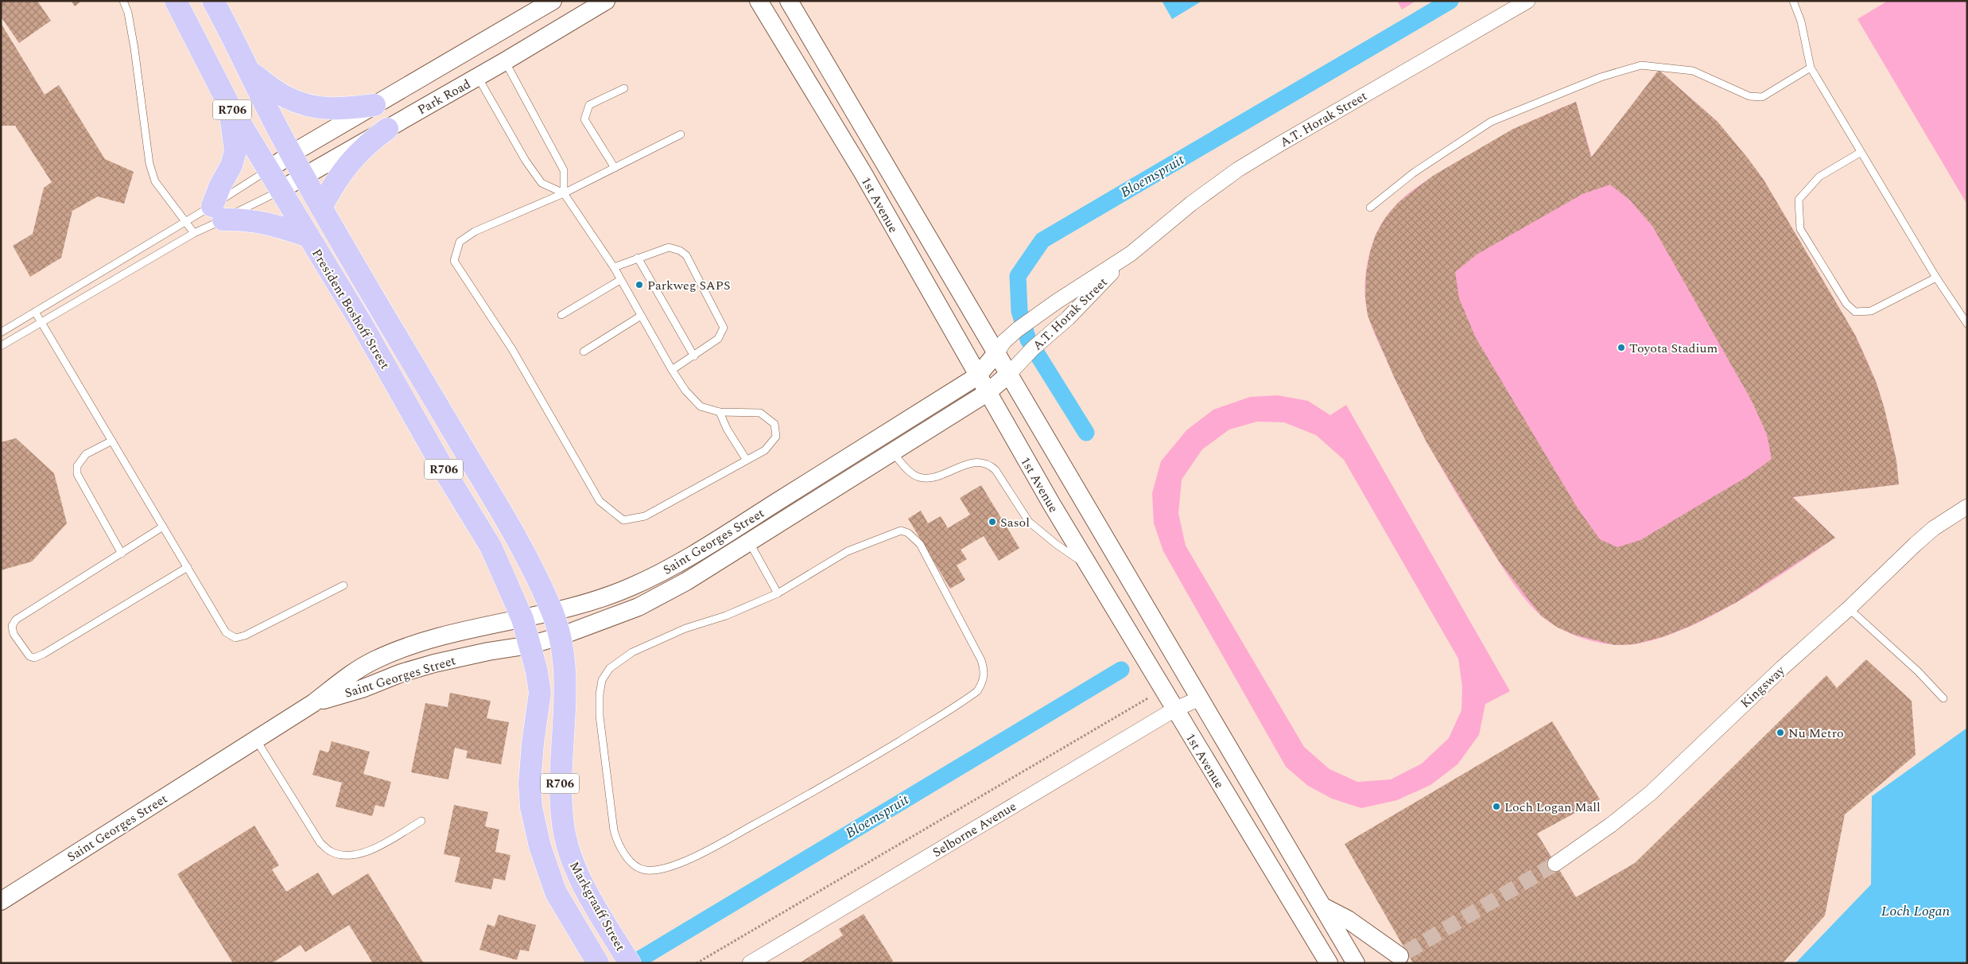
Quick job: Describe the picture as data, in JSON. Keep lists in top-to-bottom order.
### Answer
{
  "streets": {
    "main road": ["R706", "President Boshoff Street", "Markgraaff Street"],
    "street": [
      "Park Road",
      "A.T. Horak Street",
      "1st Avenue",
      "Saint Georges Street",
      "Kingsway",
      "Selborne Avenue"
    ]
  },
  "crossings": [
    ["Park Road", "President Boshoff Street"],
    ["R706", "President Boshoff Street"],
    ["R706", "Saint Georges Street"],
    ["A.T. Horak Street", "1st Avenue"],
    ["A.T. Horak Street", "Saint Georges Street"],
    ["1st Avenue", "Saint Georges Street"],
    ["1st Avenue", "Selborne Avenue"],
    ["President Boshoff Street", "Saint Georges Street"],
    ["President Boshoff Street", "Markgraaff Street"],
    ["Saint Georges Street", "Markgraaff Street"]
  ],
  "water": ["Bloemspruit", "Loch Logan"],
  "places": [
    "Parkweg SAPS",
    "Toyota Stadium",
    "Sasol",
    "Nu Metro",
    "Loch Logan Mall"
  ]
}
